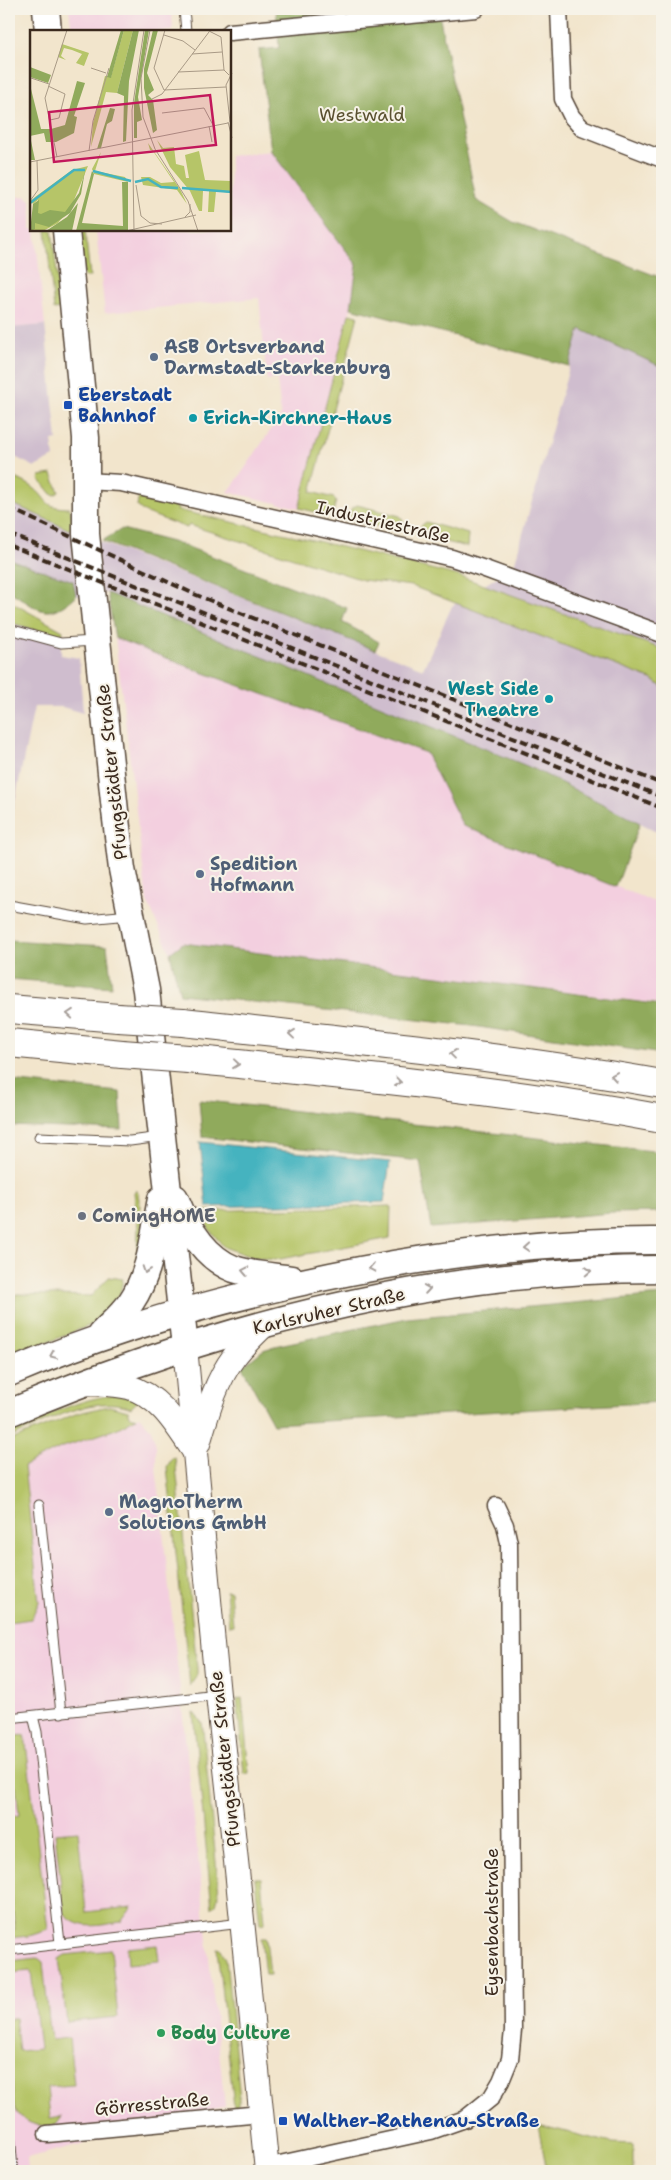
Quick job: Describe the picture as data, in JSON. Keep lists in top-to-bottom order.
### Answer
{
  "streets": {
    "main road": ["Pfungstädter Straße", "Karlsruher Straße"],
    "street": ["Industriestraße", "Eysenbachstraße", "Görresstraße"]
  },
  "crossings": [
    ["Industriestraße", "Pfungstädter Straße"],
    ["Pfungstädter Straße", "Karlsruher Straße"],
    ["Pfungstädter Straße", "Eysenbachstraße"],
    ["Pfungstädter Straße", "Görresstraße"]
  ],
  "parks": ["Westwald"],
  "places": {
    "other": [
      "ASB Ortsverband Darmstadt-Starkenburg",
      "Erich-Kirchner-Haus",
      "West Side Theatre",
      "Spedition Hofmann",
      "ComingHOME",
      "MagnoTherm Solutions GmbH",
      "Body Culture"
    ],
    "transit": ["Eberstadt Bahnhof", "Walther-Rathenau-Straße"]
  }
}
